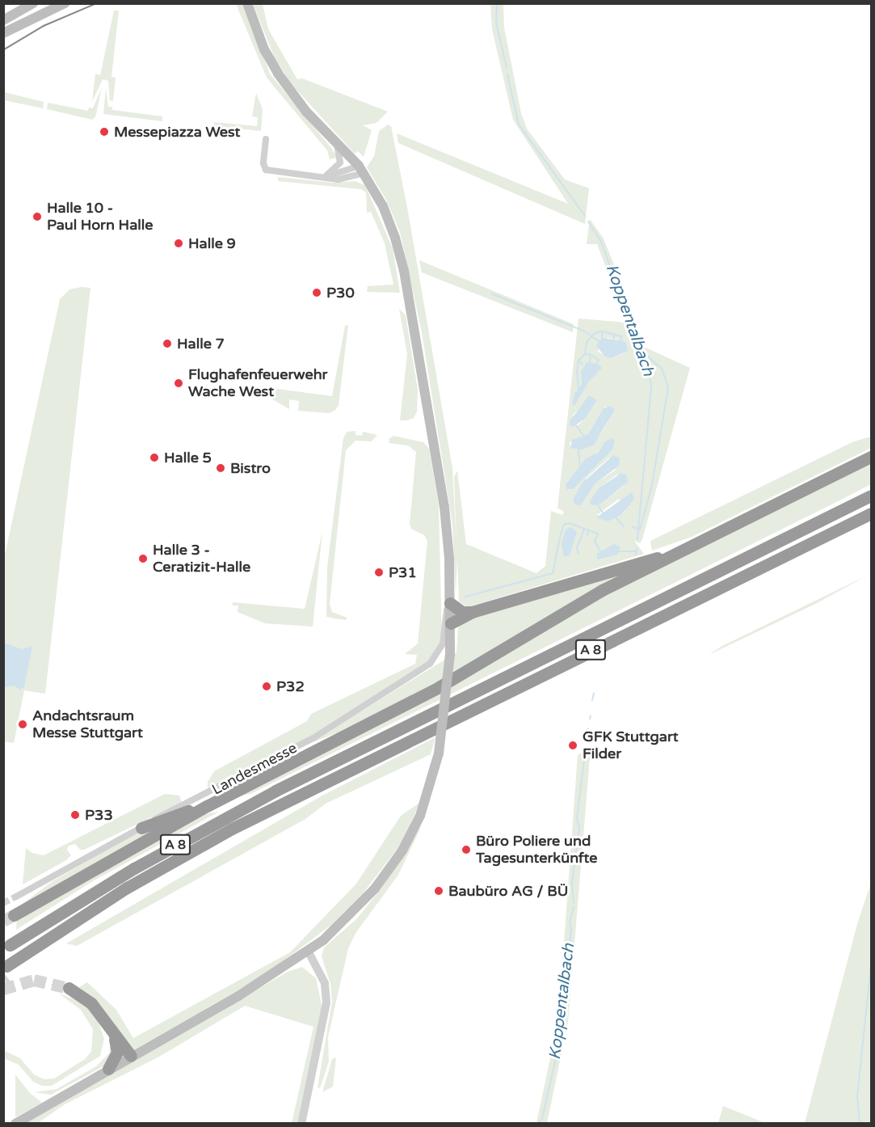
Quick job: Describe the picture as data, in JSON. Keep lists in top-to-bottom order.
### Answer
{
  "streets": {
    "highway": ["A 8"],
    "street": ["Landesmesse"]
  },
  "water": ["Koppentalbach"],
  "places": [
    "Messepiazza West",
    "Halle 10 - Paul Horn Halle",
    "Halle 9",
    "P30",
    "Halle 7",
    "Flughafenfeuerwehr Wache West",
    "Halle 5",
    "Bistro",
    "Halle 3 - Ceratizit-Halle",
    "P31",
    "P32",
    "Andachtsraum Messe Stuttgart",
    "GFK Stuttgart Filder",
    "P33",
    "Büro Poliere und Tagesunterkünfte",
    "Baubüro AG / BÜ"
  ]
}
